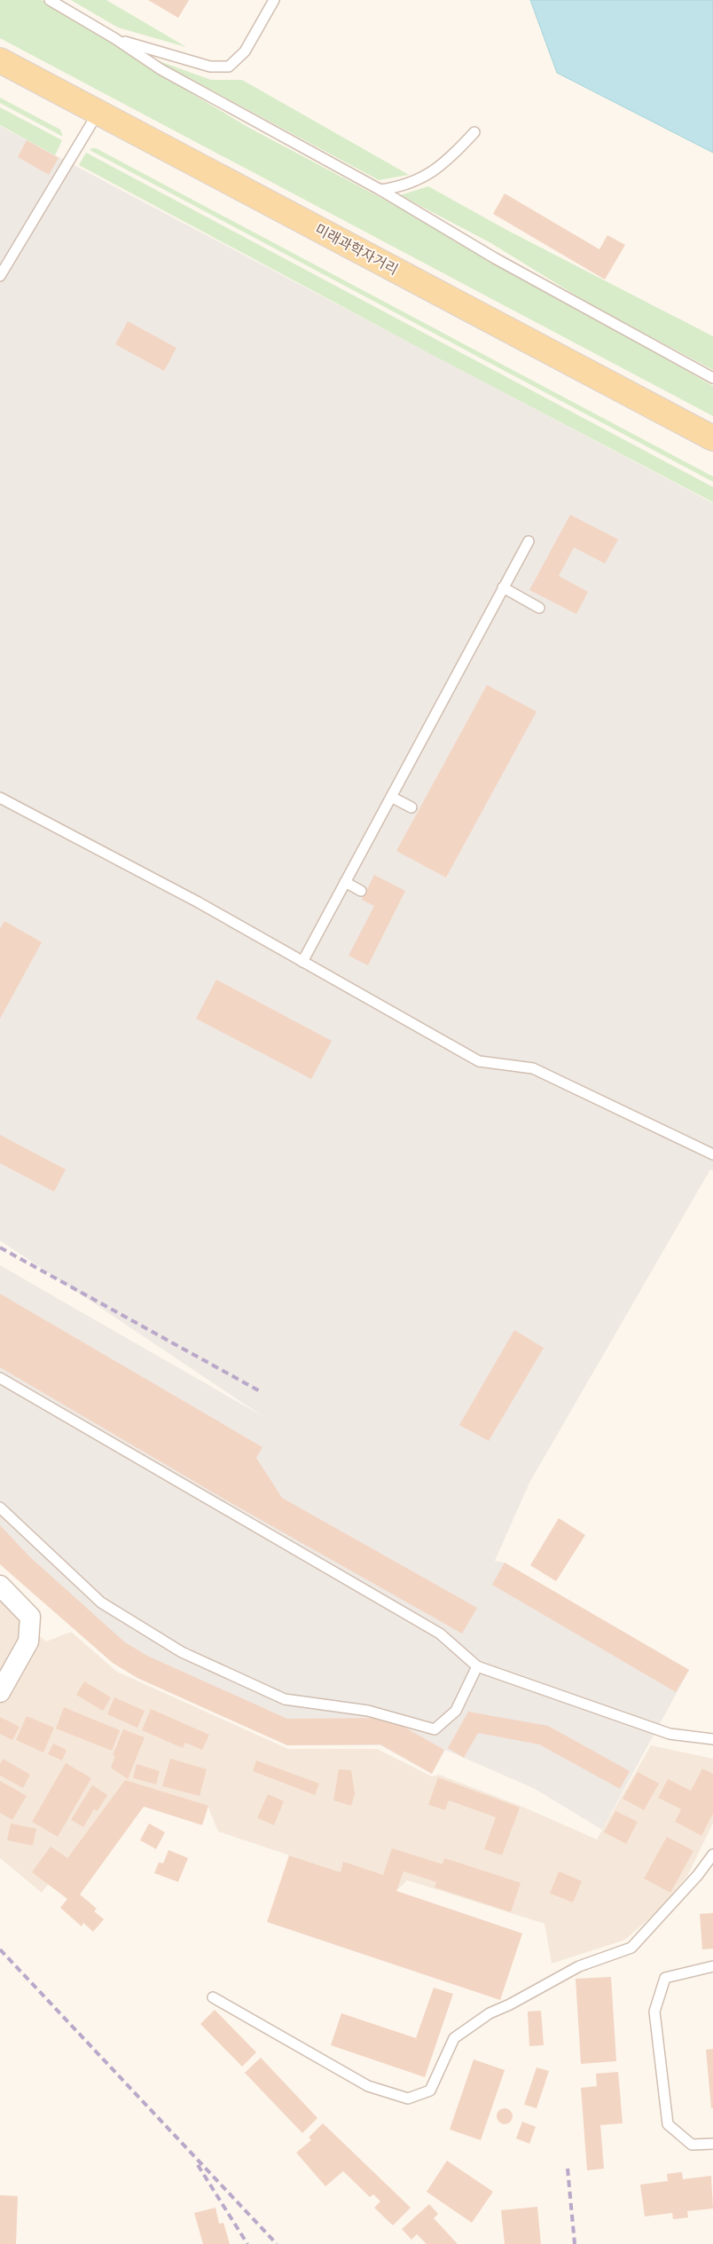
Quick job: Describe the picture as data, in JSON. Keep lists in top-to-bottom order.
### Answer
{
  "streets": {
    "main road": ["미래과학자거리"]
  }
}
